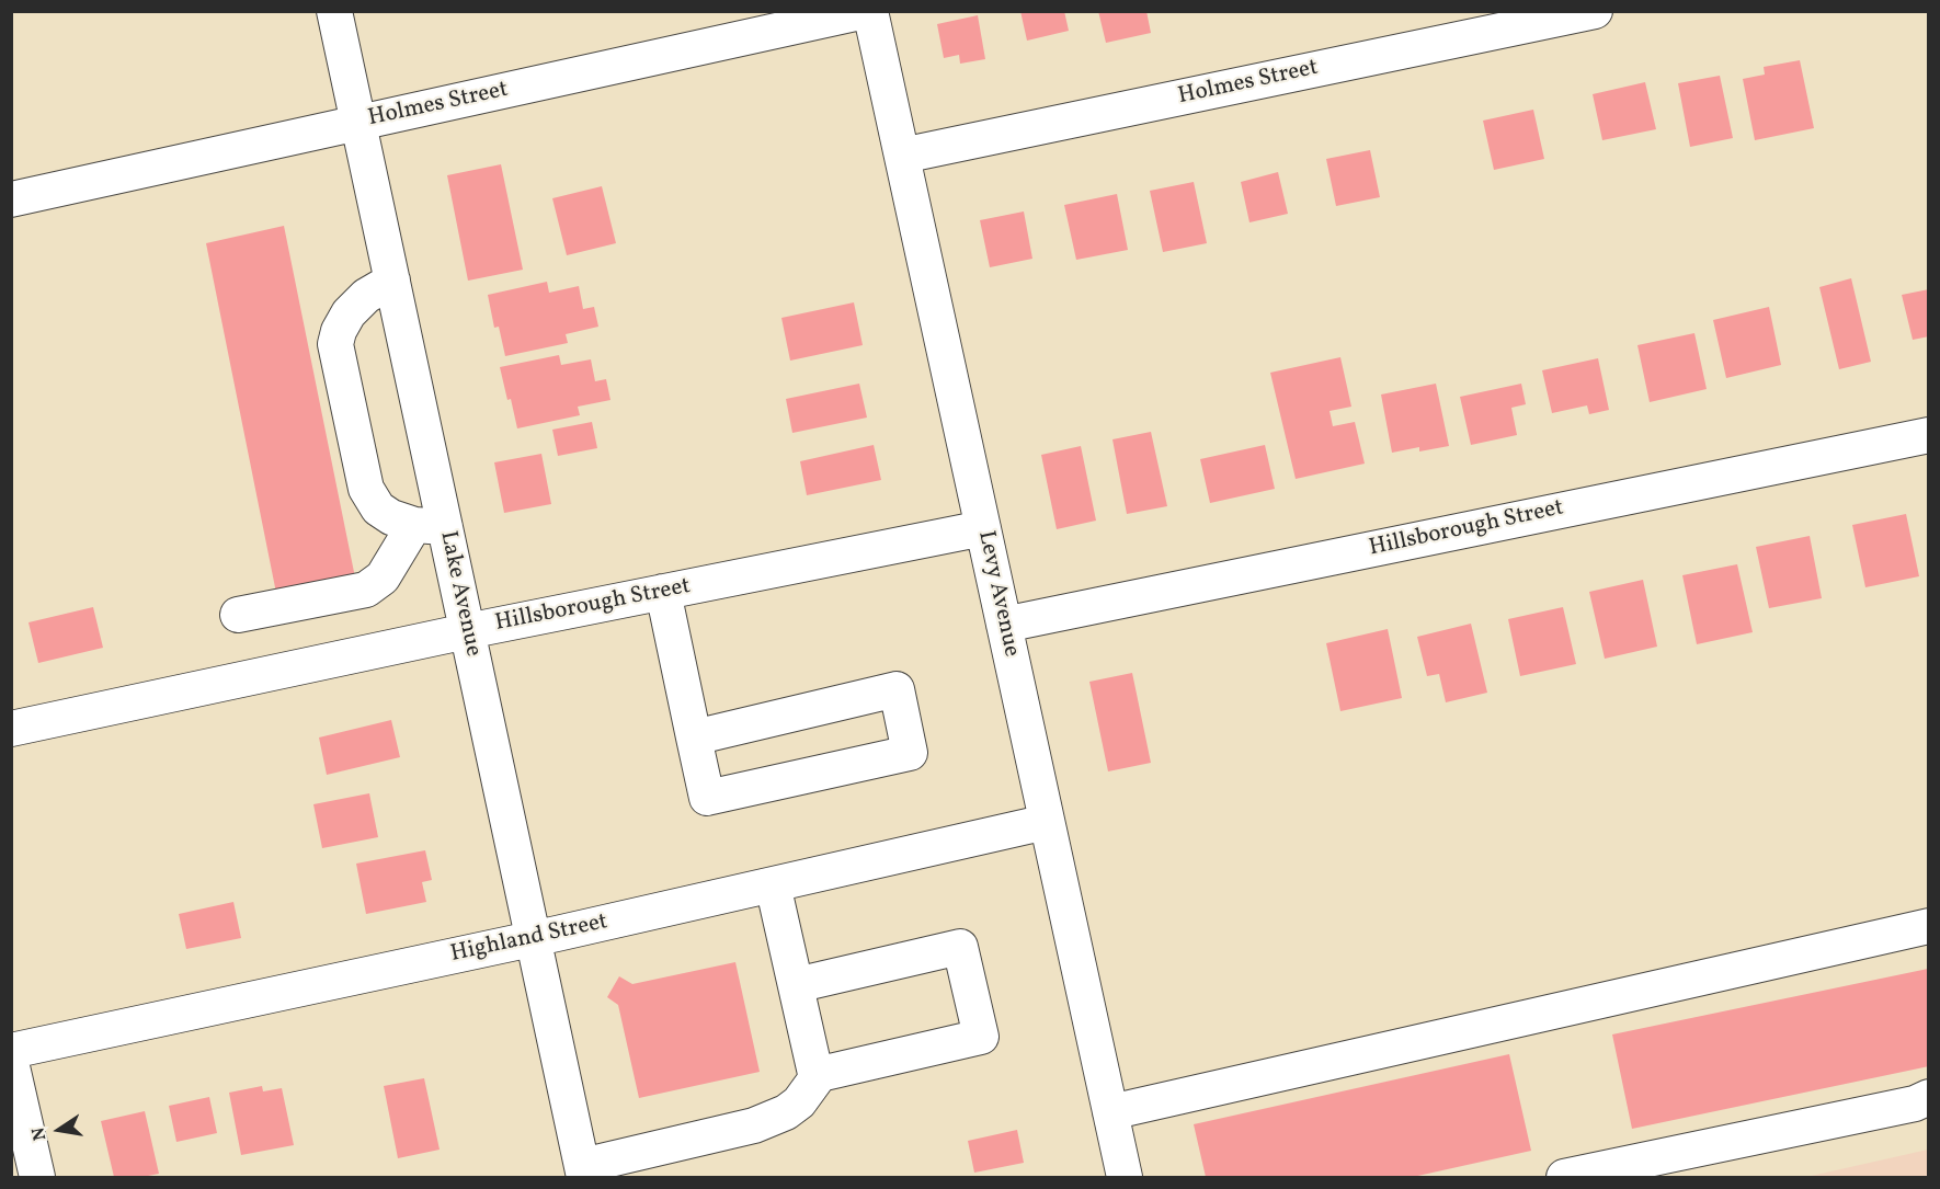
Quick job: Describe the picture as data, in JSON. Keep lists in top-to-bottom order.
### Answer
{
  "streets": {
    "street": [
      "Holmes Street",
      "Hillsborough Street",
      "Lake Avenue",
      "Levy Avenue",
      "Highland Street"
    ]
  },
  "crossings": [
    ["Holmes Street", "Lake Avenue"],
    ["Holmes Street", "Levy Avenue"],
    ["Hillsborough Street", "Lake Avenue"],
    ["Hillsborough Street", "Levy Avenue"],
    ["Lake Avenue", "Highland Street"],
    ["Levy Avenue", "Highland Street"]
  ],
  "north": "left"
}
